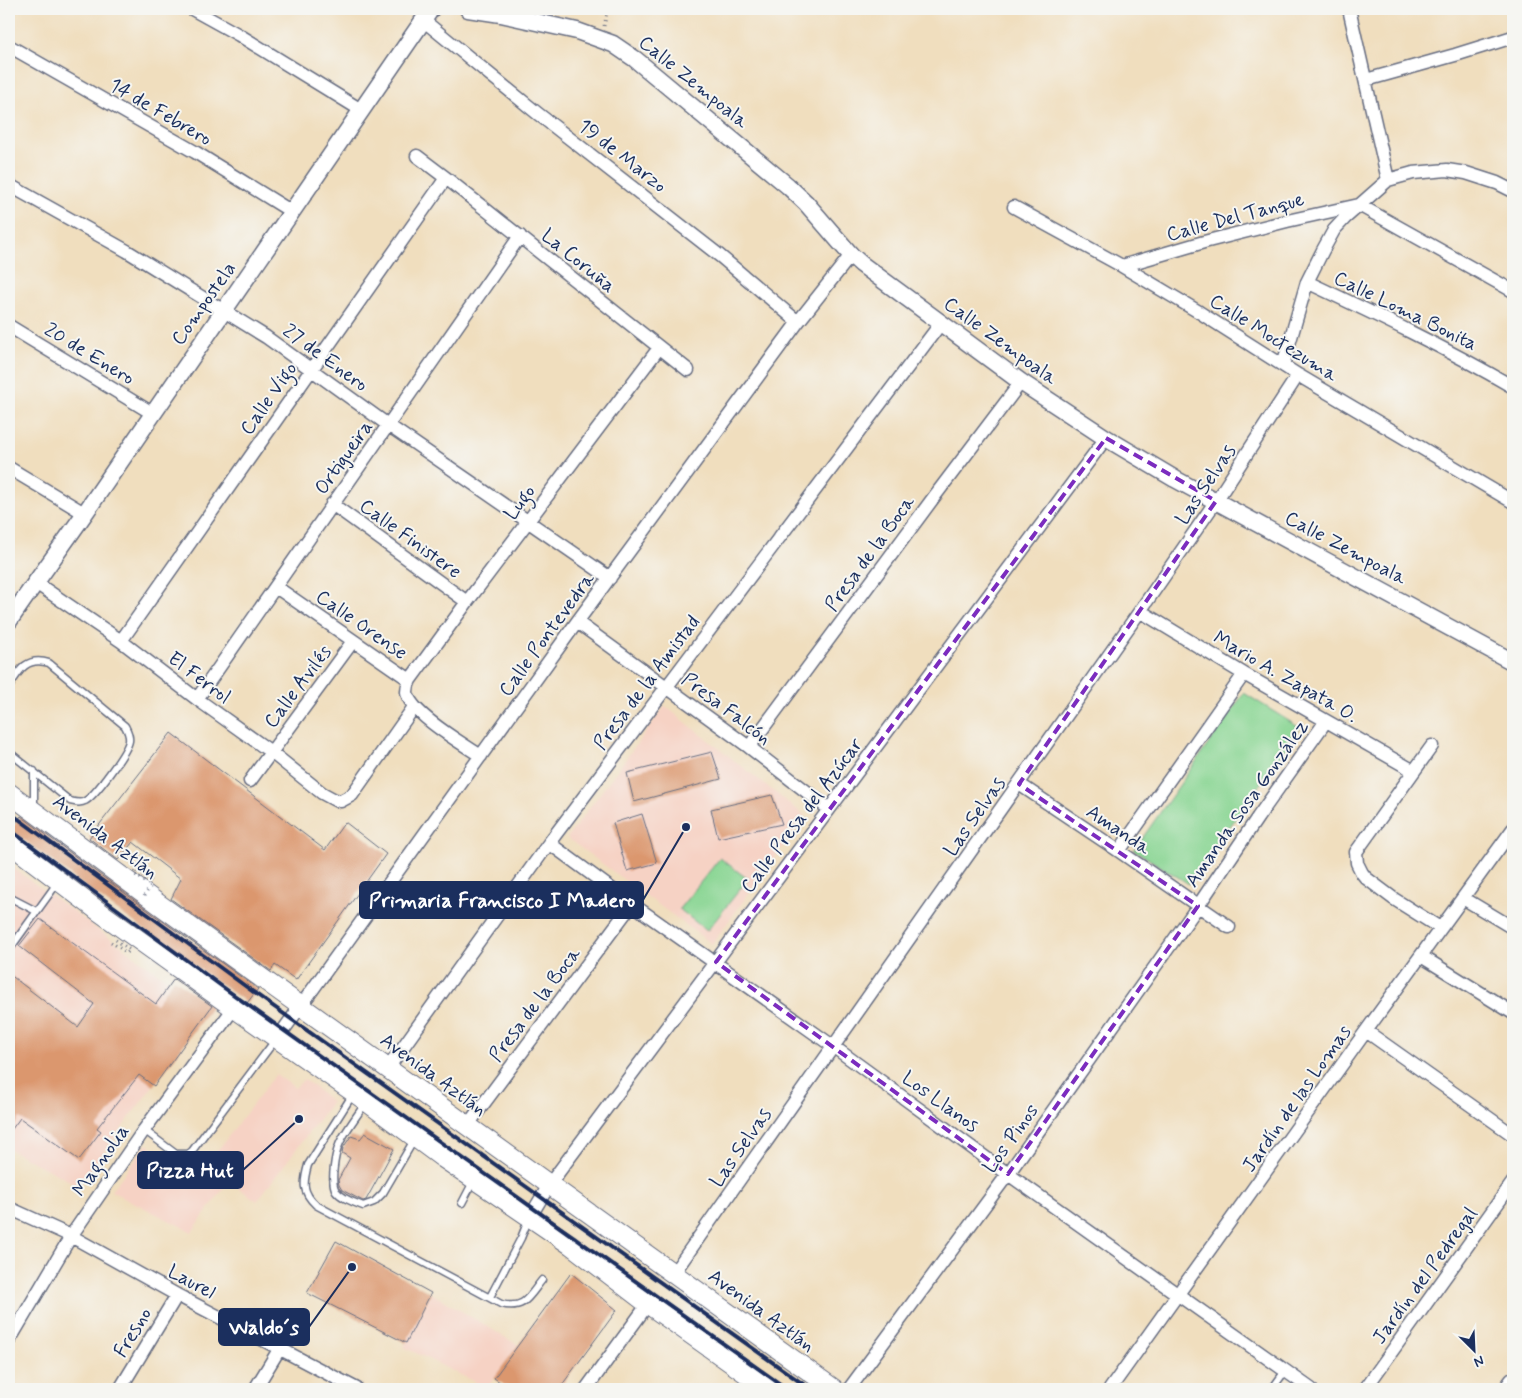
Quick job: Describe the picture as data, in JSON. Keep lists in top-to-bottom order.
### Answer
{
  "streets": {
    "main road": ["Avenida Aztlán"],
    "street": [
      "Calle Zempoala",
      "14 de Febrero",
      "19 de Marzo",
      "Calle Del Tanque",
      "La Coruña",
      "Compostela",
      "Calle Loma Bonita",
      "Calle Moctezuma",
      "20 de Enero",
      "27 de Enero",
      "Calle Vigo",
      "Ortigueira",
      "Las Selvas",
      "Lugo",
      "Calle Finistere",
      "Presa de la Boca",
      "Calle Orense",
      "Calle Pontevedra",
      "Mario A. Zapata O.",
      "El Ferrol",
      "Presa de la Amistad",
      "Calle Avilés",
      "Presa Falcón",
      "Amanda Sosa González",
      "Calle Presa del Azúcar",
      "Amanda",
      "Jardín de las Lomas",
      "Los Llanos",
      "Los Pinos",
      "Magnolia",
      "Jardín del Pedregal",
      "Laurel",
      "Fresno"
    ]
  },
  "crossings": [
    ["Calle Zempoala", "Las Selvas"],
    ["Calle Zempoala", "Presa de la Boca"],
    ["Calle Zempoala", "Calle Pontevedra"],
    ["Calle Zempoala", "Presa de la Amistad"],
    ["Calle Zempoala", "Calle Presa del Azúcar"],
    ["14 de Febrero", "Compostela"],
    ["19 de Marzo", "Compostela"],
    ["19 de Marzo", "Calle Pontevedra"],
    ["Calle Del Tanque", "Calle Moctezuma"],
    ["La Coruña", "Calle Vigo"],
    ["La Coruña", "Ortigueira"],
    ["La Coruña", "Lugo"],
    ["Compostela", "20 de Enero"],
    ["Compostela", "27 de Enero"],
    ["Compostela", "El Ferrol"],
    ["Calle Moctezuma", "Las Selvas"],
    ["27 de Enero", "Calle Vigo"],
    ["27 de Enero", "Ortigueira"],
    ["27 de Enero", "Lugo"],
    ["27 de Enero", "Calle Pontevedra"],
    ["Calle Vigo", "El Ferrol"],
    ["Ortigueira", "Calle Finistere"],
    ["Ortigueira", "Calle Orense"],
    ["Ortigueira", "El Ferrol"],
    ["Las Selvas", "Mario A. Zapata O."],
    ["Las Selvas", "Amanda"],
    ["Las Selvas", "Avenida Aztlán"],
    ["Las Selvas", "Los Llanos"],
    ["Lugo", "Calle Finistere"],
    ["Lugo", "Calle Orense"],
    ["Presa de la Boca", "Presa Falcón"],
    ["Presa de la Boca", "Avenida Aztlán"],
    ["Presa de la Boca", "Los Llanos"],
    ["Calle Orense", "El Ferrol"],
    ["Calle Orense", "Calle Avilés"],
    ["Calle Pontevedra", "Presa Falcón"],
    ["Calle Pontevedra", "Avenida Aztlán"],
    ["Mario A. Zapata O.", "Amanda Sosa González"],
    ["El Ferrol", "Calle Avilés"],
    ["Presa de la Amistad", "Presa Falcón"],
    ["Presa de la Amistad", "Avenida Aztlán"],
    ["Presa de la Amistad", "Los Llanos"],
    ["Presa Falcón", "Calle Presa del Azúcar"],
    ["Amanda Sosa González", "Amanda"],
    ["Amanda Sosa González", "Los Pinos"],
    ["Calle Presa del Azúcar", "Avenida Aztlán"],
    ["Calle Presa del Azúcar", "Los Llanos"],
    ["Amanda", "Los Pinos"],
    ["Jardín de las Lomas", "Los Llanos"],
    ["Los Llanos", "Los Pinos"],
    ["Magnolia", "Laurel"],
    ["Laurel", "Fresno"]
  ],
  "places": ["Primaria Francisco I Madero", "Pizza Hut", "Waldo´s"],
  "north": "bottom right"
}
